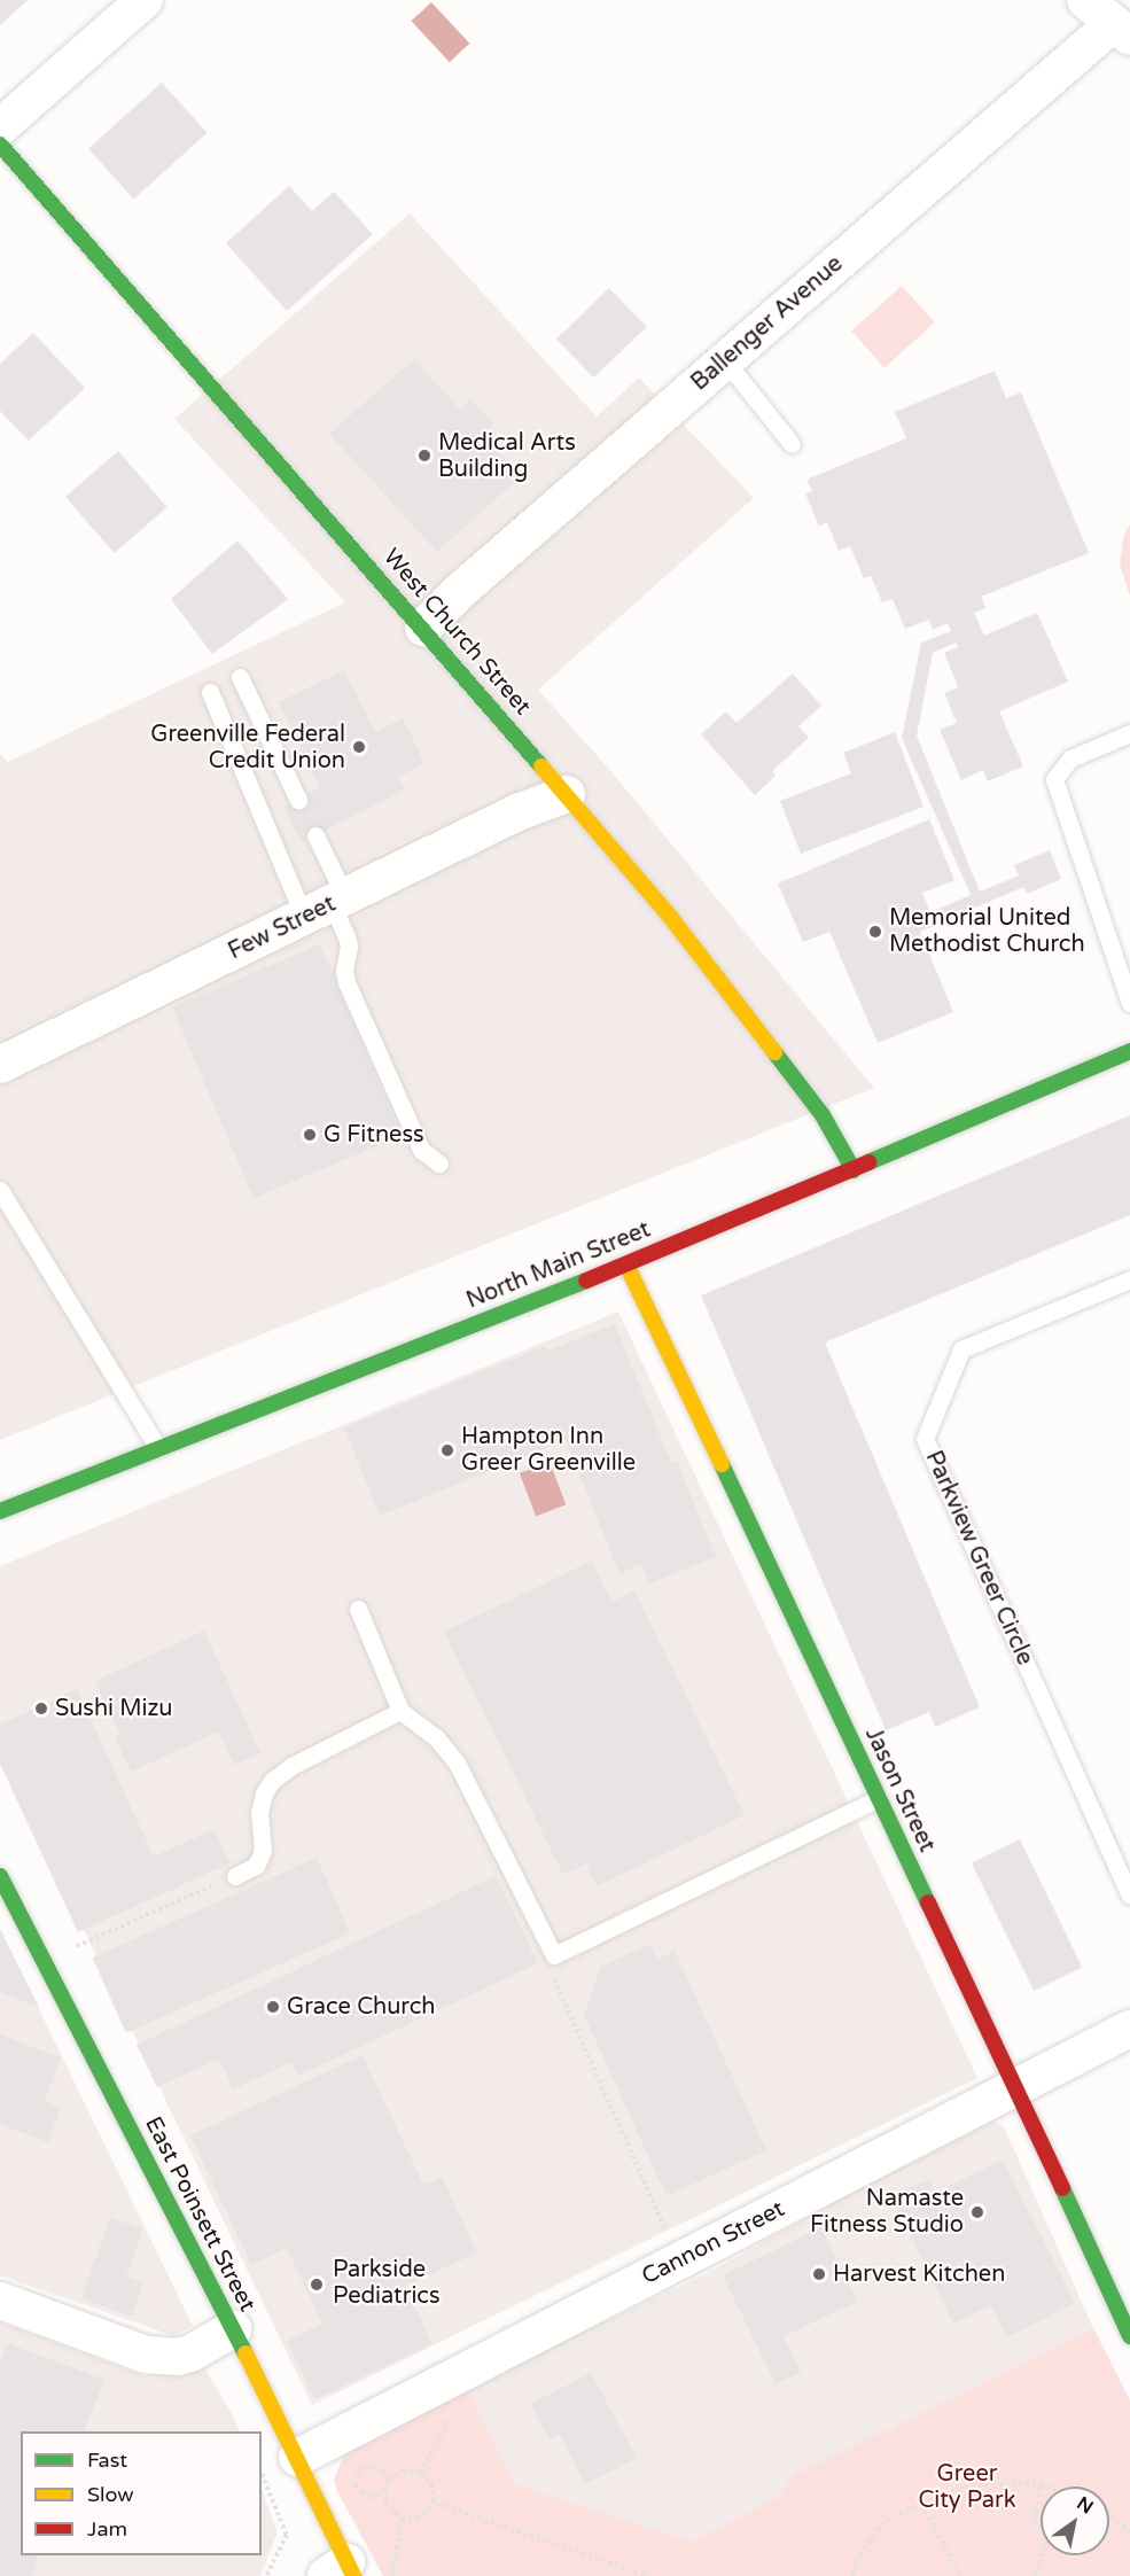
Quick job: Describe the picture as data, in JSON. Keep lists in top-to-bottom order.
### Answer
{
  "streets": {
    "street": [
      "Ballenger Avenue",
      "West Church Street",
      "Few Street",
      "North Main Street",
      "Jason Street",
      "East Poinsett Street",
      "Cannon Street"
    ],
    "lane": ["Parkview Greer Circle"]
  },
  "crossings": [
    ["Ballenger Avenue", "West Church Street"],
    ["West Church Street", "Few Street"],
    ["West Church Street", "North Main Street"],
    ["North Main Street", "Jason Street"],
    ["Jason Street", "Cannon Street"],
    ["East Poinsett Street", "Cannon Street"]
  ],
  "parks": ["Greer City Park"],
  "places": [
    "Medical Arts Building",
    "Greenville Federal Credit Union",
    "Memorial United Methodist Church",
    "G Fitness",
    "Hampton Inn Greer Greenville",
    "Sushi Mizu",
    "Grace Church",
    "Namaste Fitness Studio",
    "Harvest Kitchen",
    "Parkside Pediatrics"
  ],
  "legend": ["Fast", "Slow", "Jam"],
  "north": "top right"
}
